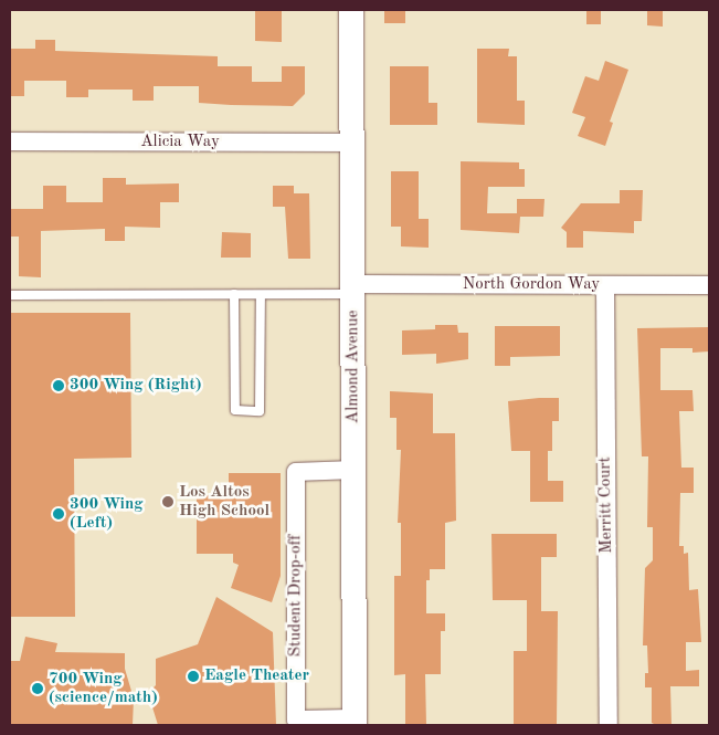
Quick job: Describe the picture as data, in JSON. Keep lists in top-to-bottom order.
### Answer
{
  "streets": {
    "street": [
      "Alicia Way",
      "North Gordon Way",
      "Almond Avenue",
      "Merritt Court",
      "Student Drop-off"
    ]
  },
  "crossings": [
    ["Alicia Way", "Almond Avenue"],
    ["North Gordon Way", "Almond Avenue"],
    ["North Gordon Way", "Merritt Court"],
    ["Almond Avenue", "Student Drop-off"]
  ],
  "places": [
    "300 Wing (Right)",
    "Los Altos High School",
    "300 Wing (Left)",
    "Eagle Theater",
    "700 Wing (science/math)"
  ]
}
